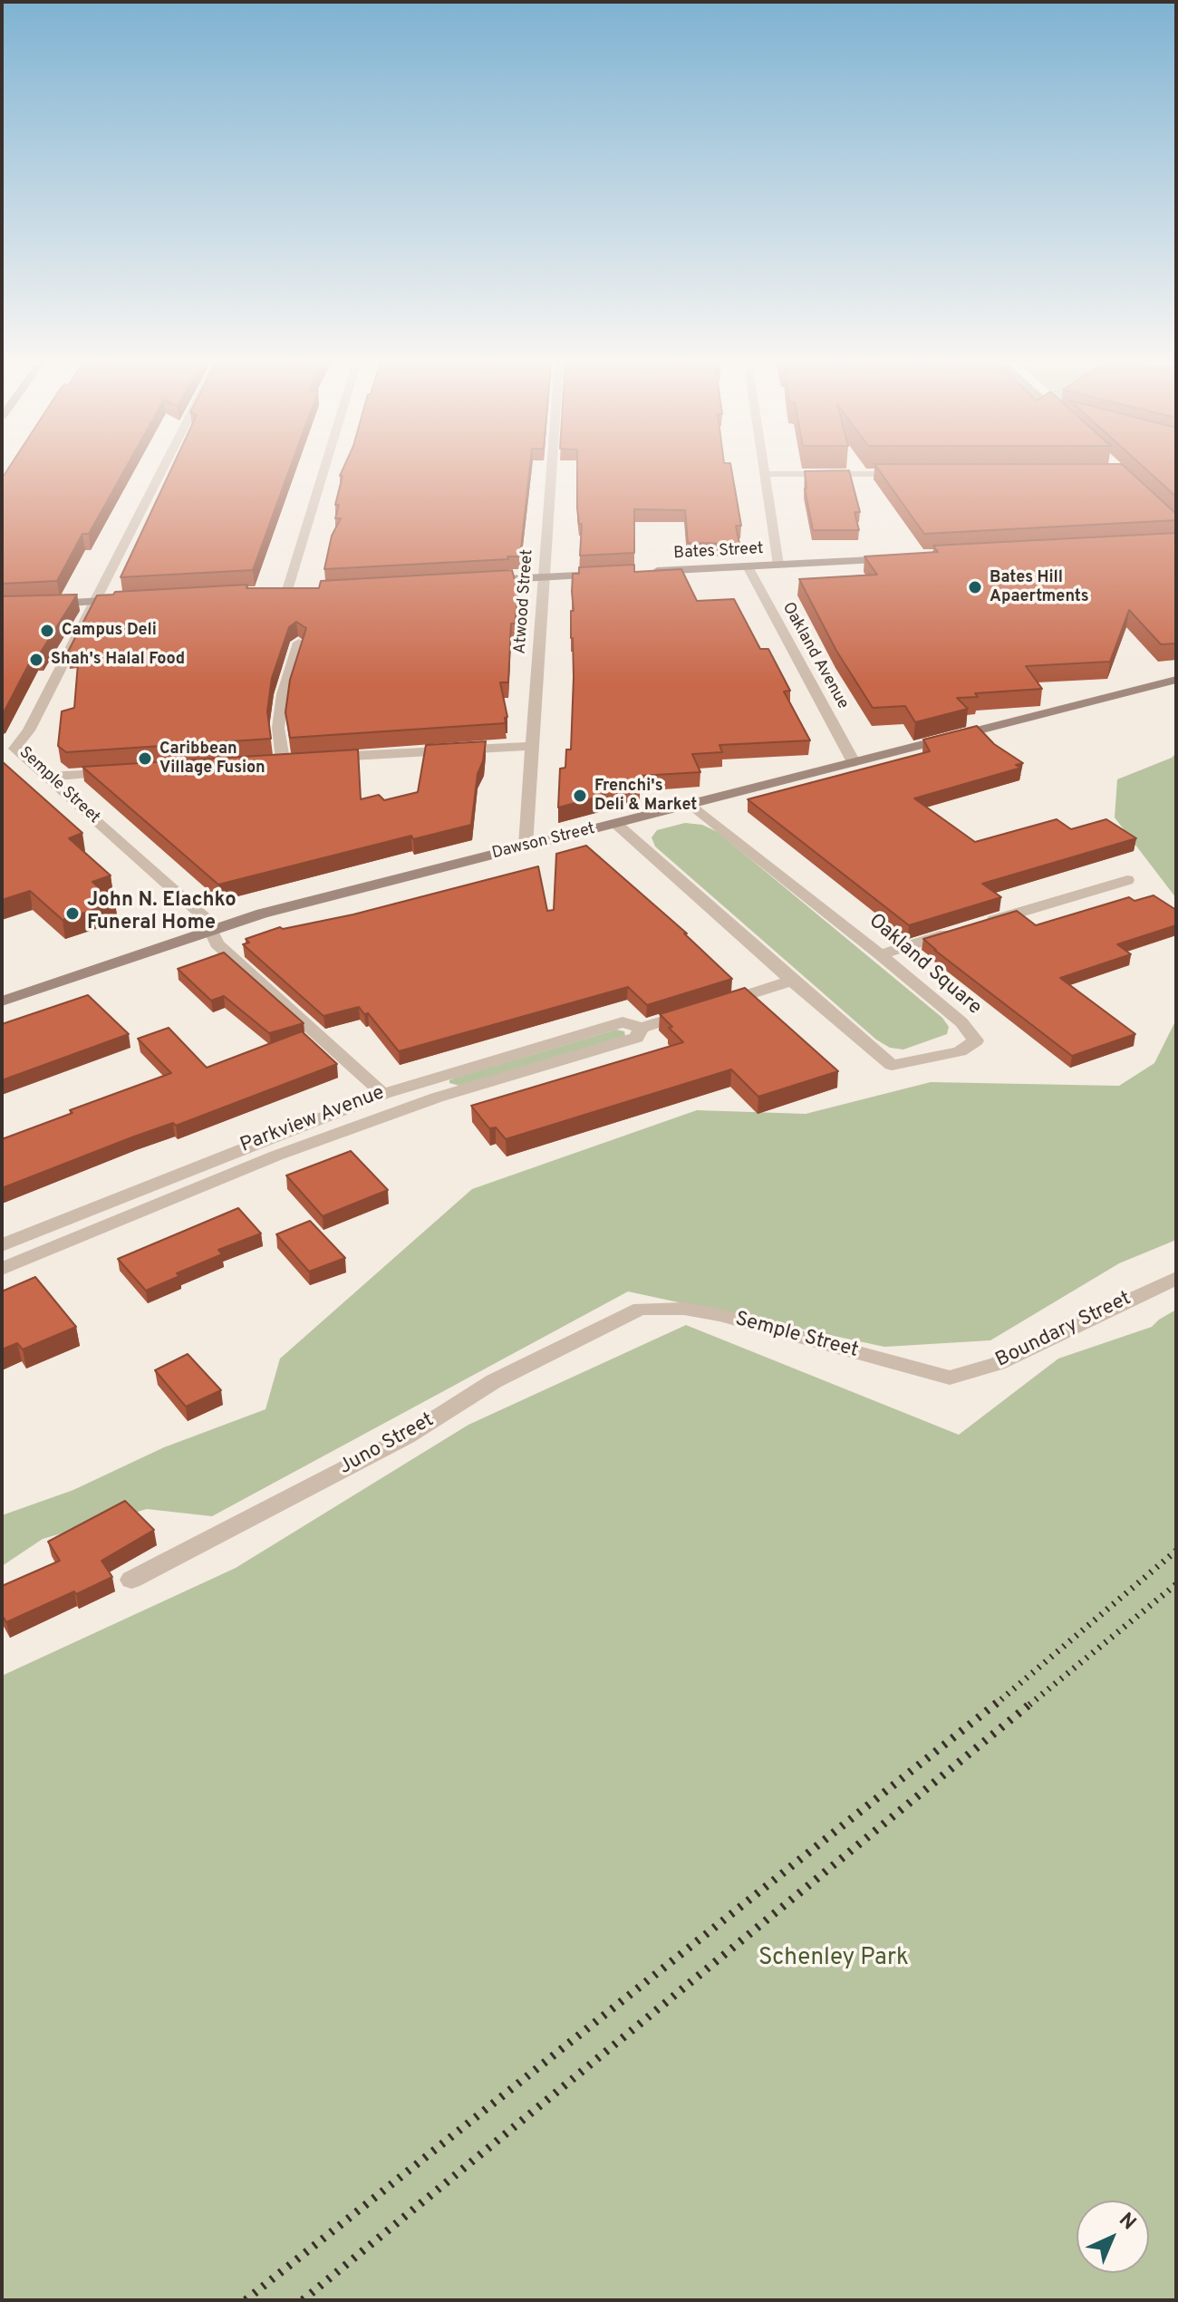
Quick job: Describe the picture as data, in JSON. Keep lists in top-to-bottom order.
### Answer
{
  "streets": {
    "street": [
      "Bates Street",
      "Atwood Street",
      "Oakland Avenue",
      "Semple Street",
      "Dawson Street",
      "Oakland Square",
      "Parkview Avenue",
      "Boundary Street",
      "Juno Street"
    ]
  },
  "crossings": [
    ["Bates Street", "Oakland Avenue"],
    ["Atwood Street", "Dawson Street"],
    ["Oakland Avenue", "Dawson Street"],
    ["Semple Street", "Dawson Street"],
    ["Semple Street", "Parkview Avenue"],
    ["Semple Street", "Boundary Street"],
    ["Semple Street", "Juno Street"],
    ["Dawson Street", "Oakland Square"]
  ],
  "parks": ["Schenley Park"],
  "places": [
    "Bates Hill Apaertments",
    "Campus Deli",
    "Shah's Halal Food",
    "Caribbean Village Fusion",
    "Frenchi's Deli & Market",
    "John N. Elachko Funeral Home"
  ],
  "north": "top right"
}
